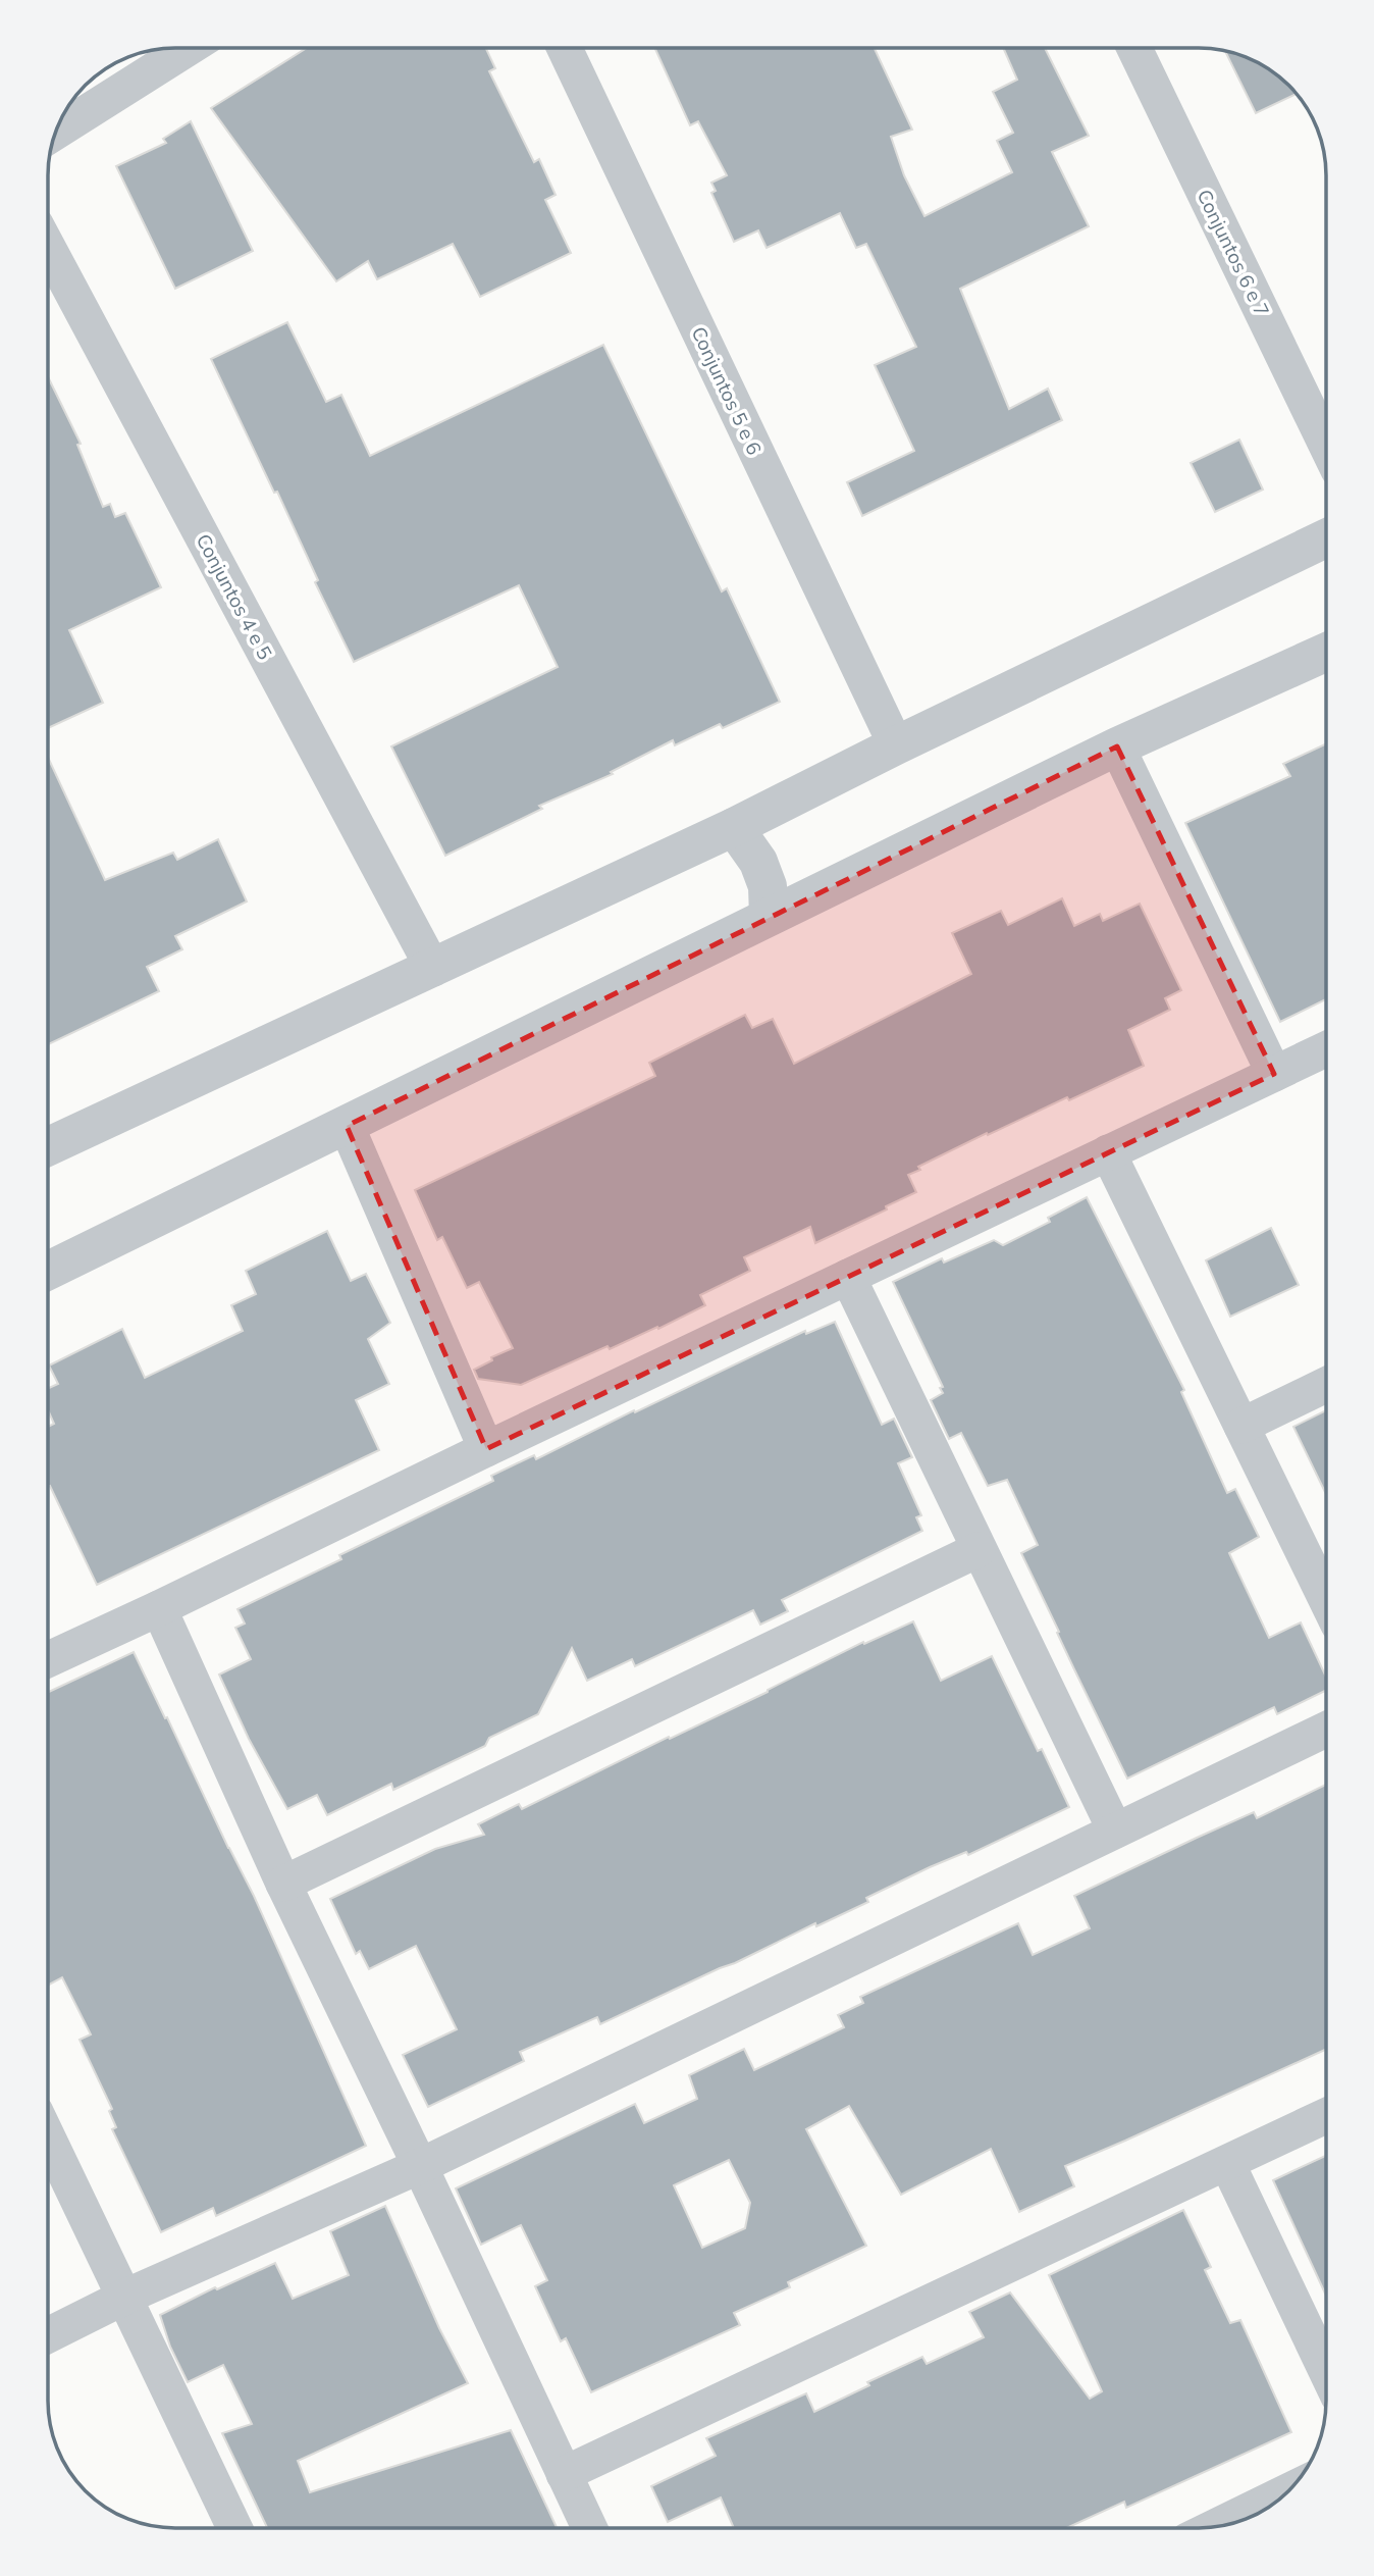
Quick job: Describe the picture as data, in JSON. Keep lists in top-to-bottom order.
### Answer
{
  "streets": {
    "street": ["Conjuntos 6 e 7", "Conjuntos 5 e 6", "Conjuntos 4 e 5"]
  }
}
